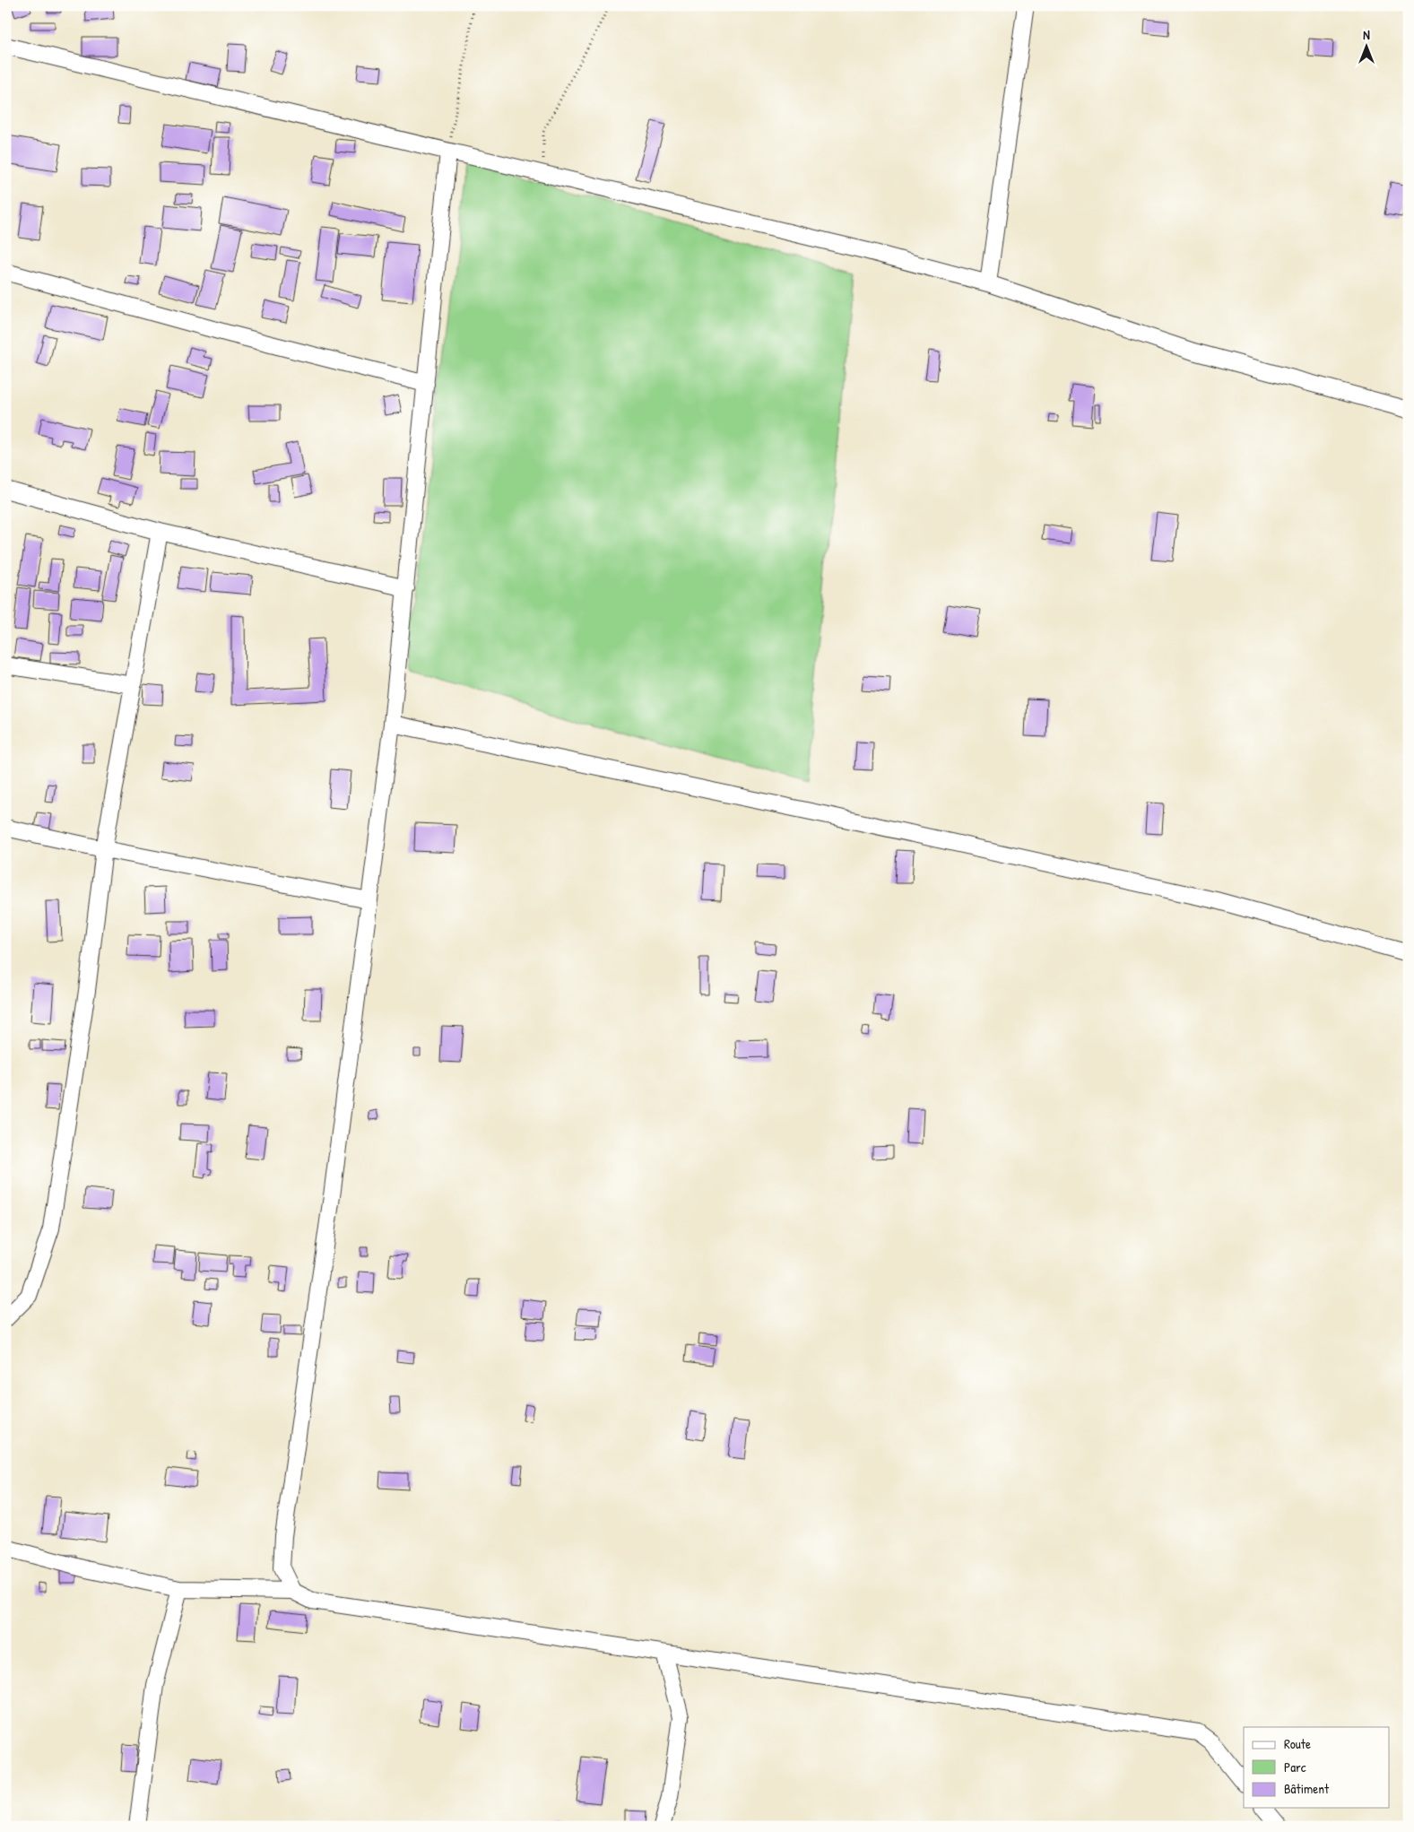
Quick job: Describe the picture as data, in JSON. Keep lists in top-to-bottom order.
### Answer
{
  "legend": ["Route", "Parc", "Bâtiment"],
  "north": "top"
}
